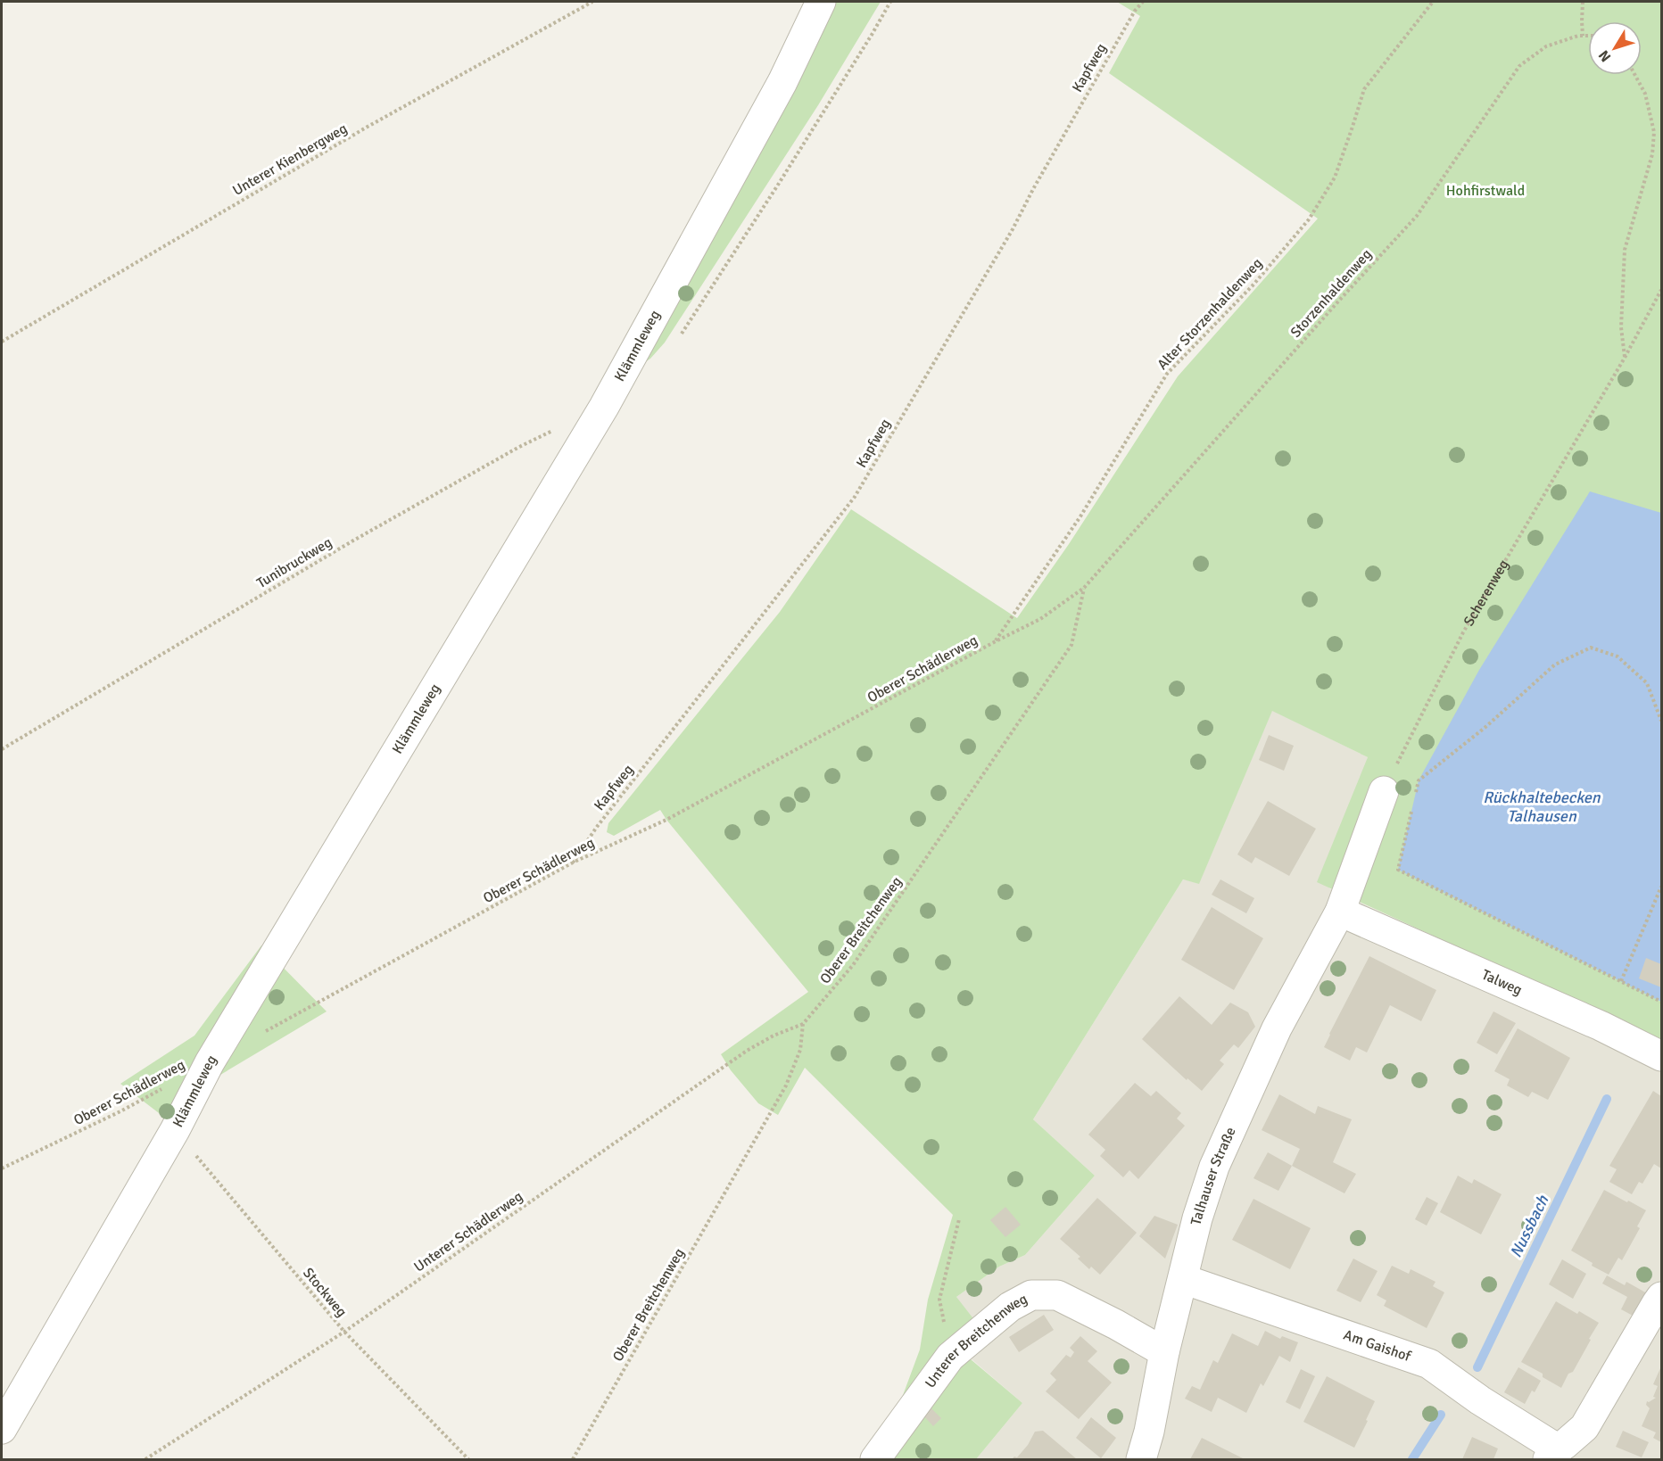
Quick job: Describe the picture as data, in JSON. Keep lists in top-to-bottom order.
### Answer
{
  "streets": {
    "street": [
      "Klämmleweg",
      "Talweg",
      "Talhauser Straße",
      "Unterer Breitchenweg",
      "Am Gaishof"
    ],
    "path": [
      "Kapfweg",
      "Unterer Kienbergweg",
      "Storzenhaldenweg",
      "Alter Storzenhaldenweg",
      "Tunibruckweg",
      "Scherenweg",
      "Oberer Schädlerweg",
      "Oberer Breitchenweg",
      "Unterer Schädlerweg",
      "Stockweg"
    ]
  },
  "crossings": [
    ["Kapfweg", "Oberer Schädlerweg"],
    ["Storzenhaldenweg", "Oberer Schädlerweg"],
    ["Storzenhaldenweg", "Oberer Breitchenweg"],
    ["Alter Storzenhaldenweg", "Oberer Schädlerweg"],
    ["Klämmleweg", "Stockweg"],
    ["Oberer Schädlerweg", "Oberer Breitchenweg"],
    ["Oberer Breitchenweg", "Unterer Schädlerweg"],
    ["Talweg", "Talhauser Straße"],
    ["Talhauser Straße", "Unterer Breitchenweg"],
    ["Talhauser Straße", "Am Gaishof"],
    ["Unterer Schädlerweg", "Stockweg"]
  ],
  "water": ["Rückhaltebecken Talhausen", "Nussbach"],
  "parks": ["Hohfirstwald"],
  "north": "bottom left"
}
